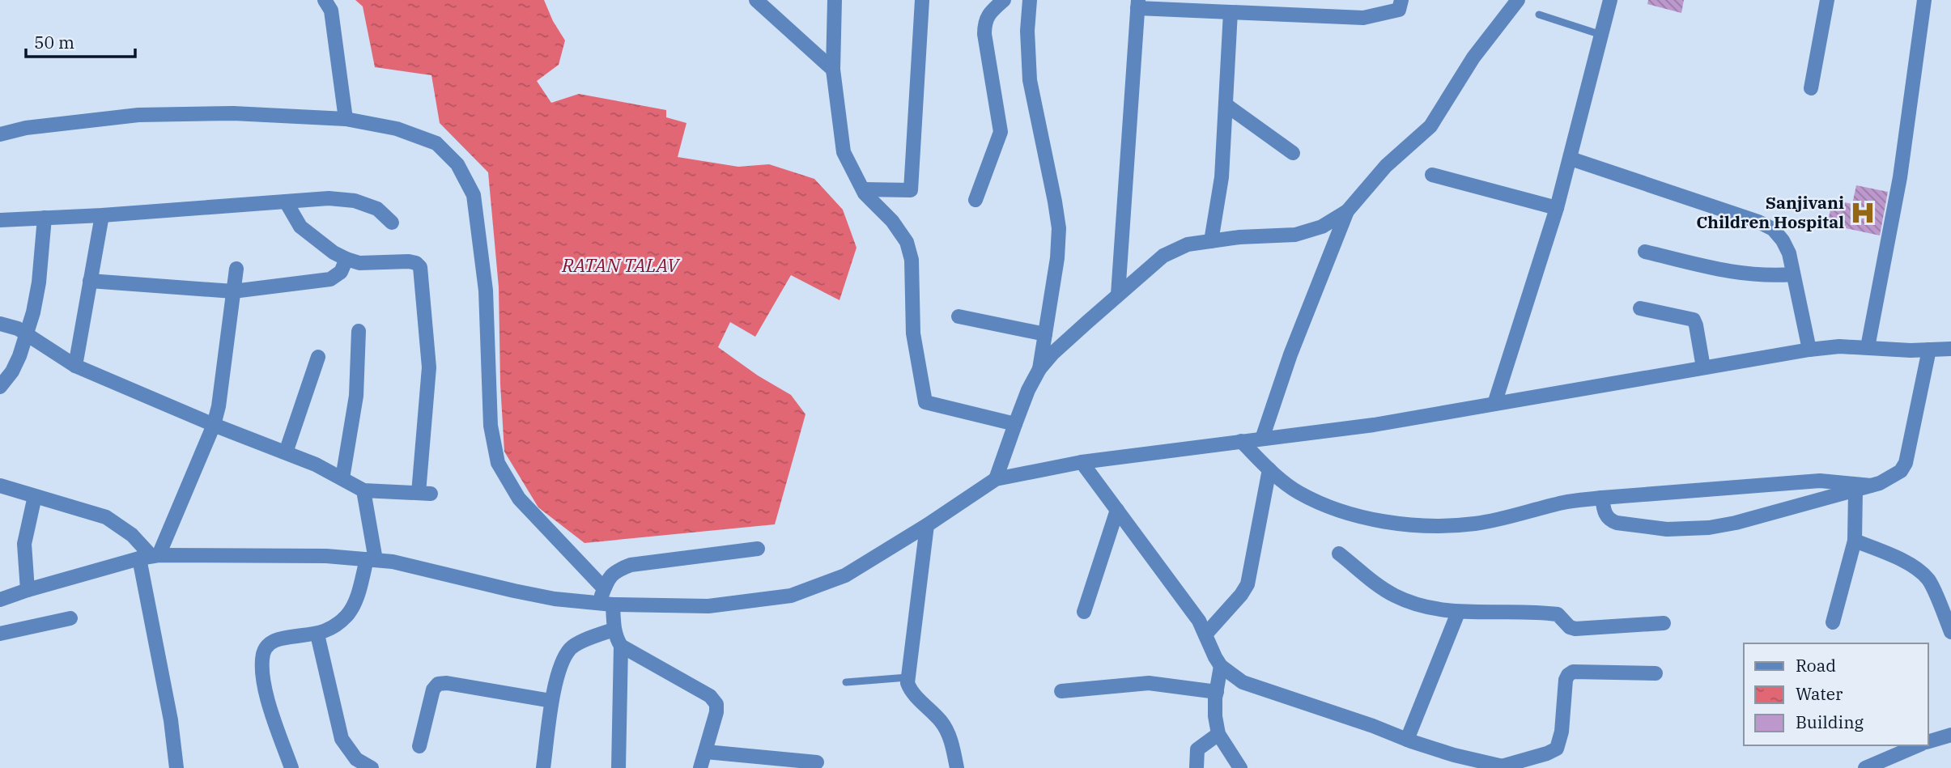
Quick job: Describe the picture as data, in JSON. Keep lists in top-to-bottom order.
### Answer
{
  "water": ["RATAN TALAV"],
  "places": {
    "hospital": ["Sanjivani Children Hospital"]
  },
  "legend": ["Road", "Water", "Building"],
  "scale_bar": "50 m"
}
